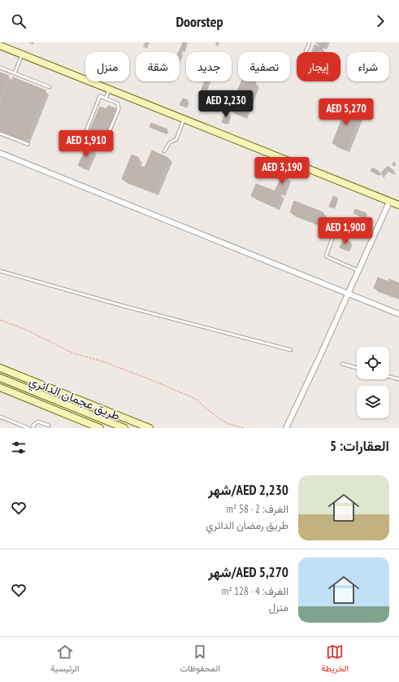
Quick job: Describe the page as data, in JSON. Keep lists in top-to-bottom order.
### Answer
{
  "streets": {
    "street": ["طريق عجمان الدائري"]
  },
  "page": {
    "header": "Doorstep",
    "chip": [
      "شراء",
      "إيجار",
      "تصفية",
      "جديد",
      "شقة",
      "منزل"
    ],
    "price": [
      "AED 2,230",
      "AED 5,270",
      "AED 1,910",
      "AED 3,190",
      "AED 1,900"
    ],
    "heading": "العقارات: 5",
    "list": [
      {
        "name": "AED 2,230/شهر",
        "note": "الغرف: 2 · 58 m² · طريق رمضان الدائري"
      },
      {
        "name": "AED 5,270/شهر",
        "note": "الغرف: 4 · 128 m² · منزل"
      }
    ],
    "tabs": ["الخريطة", "المحفوظات", "الرئيسية"]
  }
}
